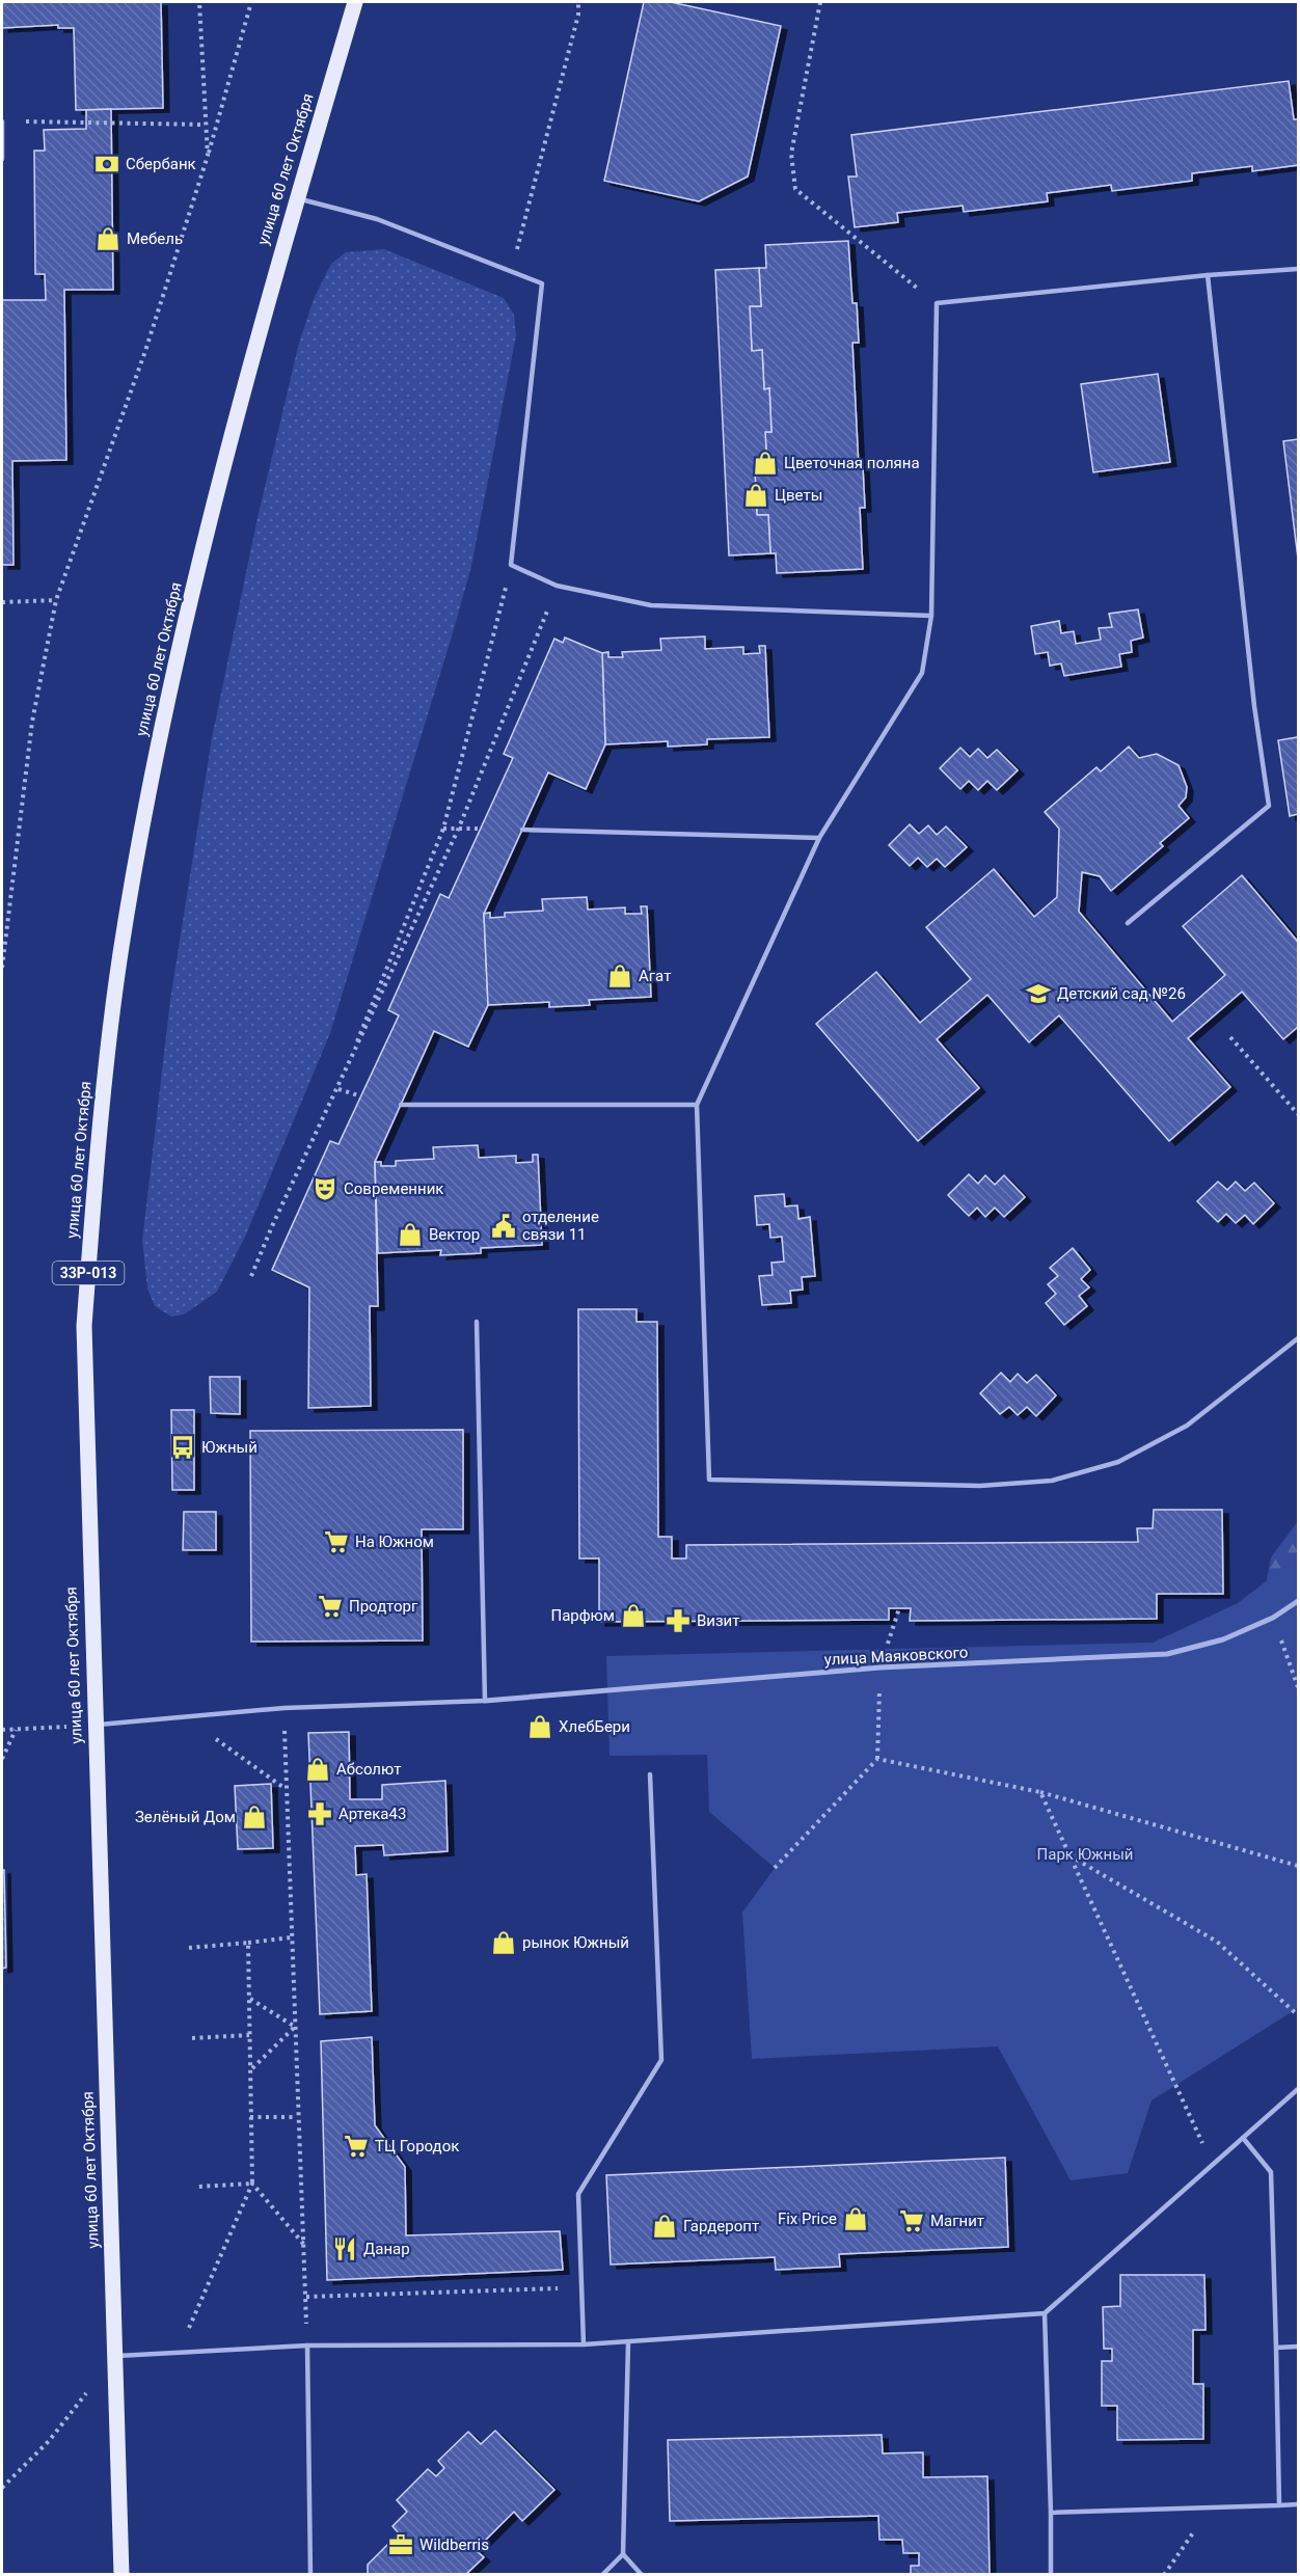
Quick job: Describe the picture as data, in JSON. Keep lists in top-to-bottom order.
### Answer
{
  "streets": {
    "main road": ["улица 60 лет Октября", "33Р-013"],
    "street": ["улица Маяковского"]
  },
  "parks": ["Парк Южный"],
  "places": {
    "bank": ["Сбербанк"],
    "shop": [
      "Мебель",
      "Цветочная поляна",
      "Цветы",
      "Агат",
      "Вектор",
      "Парфюм",
      "ХлебБери",
      "Абсолют",
      "Зелёный Дом",
      "рынок Южный",
      "Fix Price",
      "Гардеропт"
    ],
    "school or university": ["Детский сад №26"],
    "theatre": ["Современник"],
    "public building": ["отделение связи 11"],
    "bus stop": ["Южный"],
    "supermarket": [
      "На Южном",
      "Продторг",
      "ТЦ Городок",
      "Магнит"
    ],
    "pharmacy": ["Визит", "Артека43"],
    "restaurant": ["Данар"],
    "office": ["Wildberris"]
  }
}
